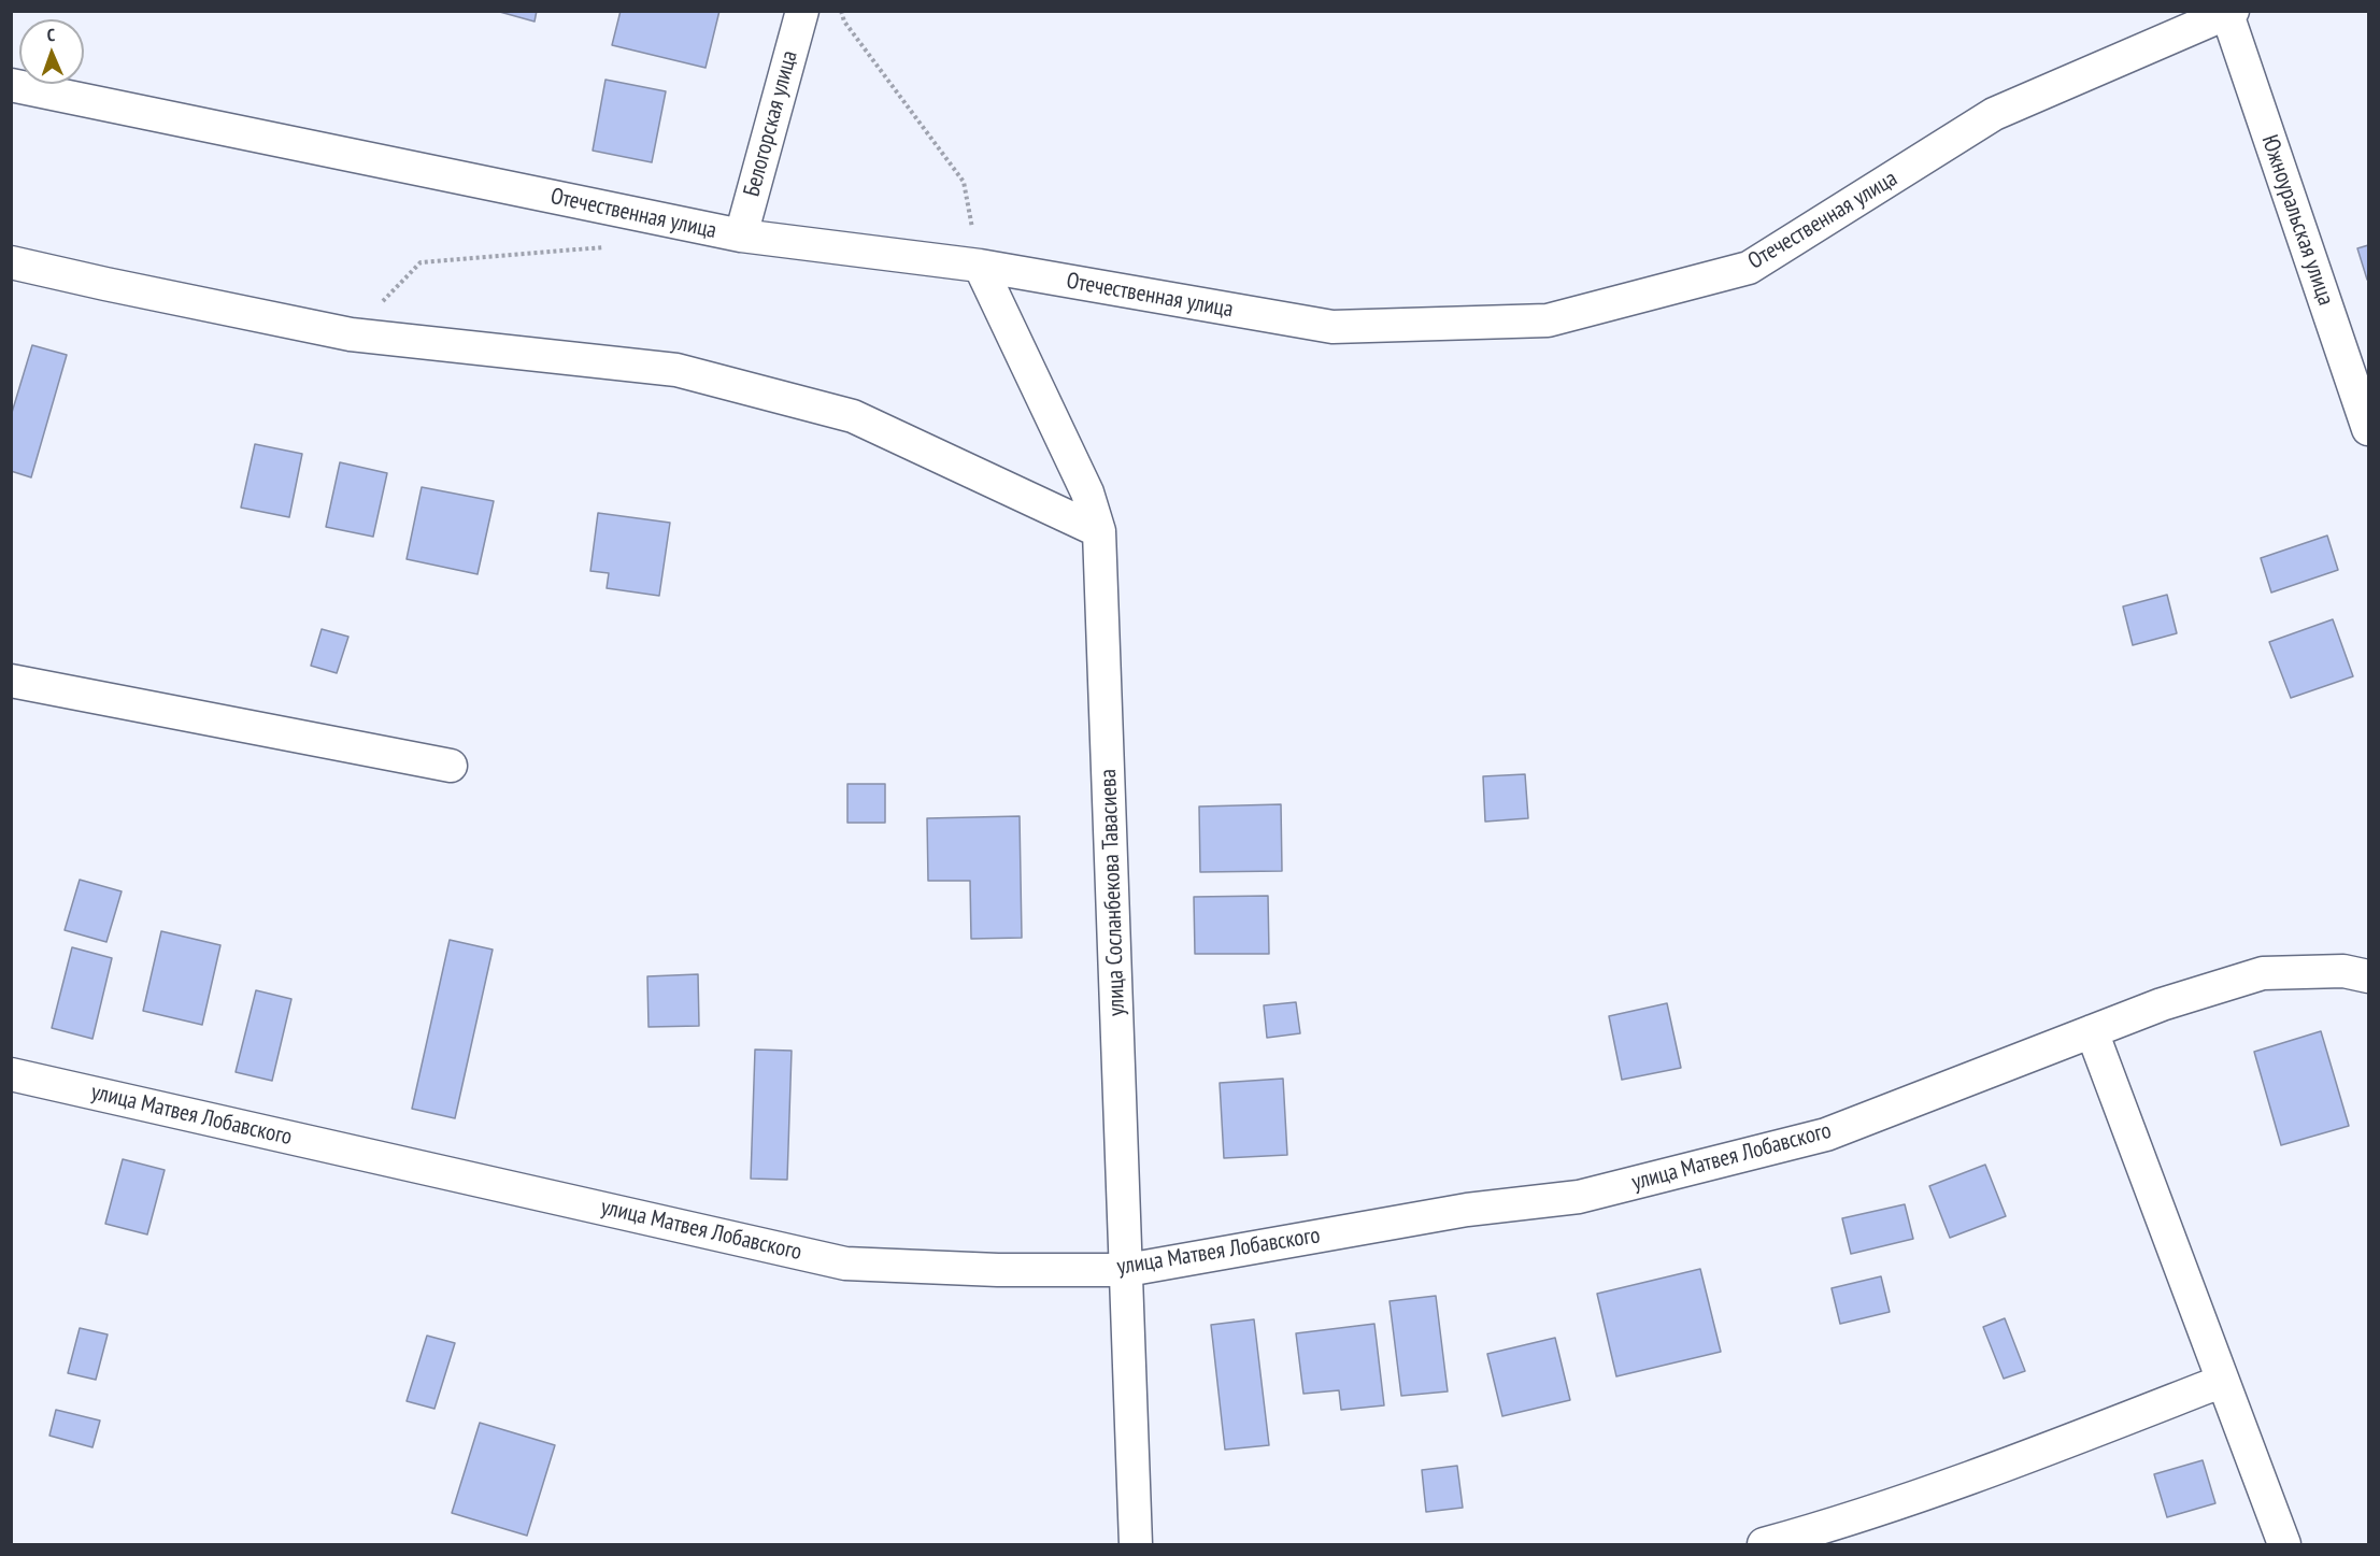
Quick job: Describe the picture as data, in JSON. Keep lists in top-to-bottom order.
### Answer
{
  "streets": {
    "street": [
      "Белогорская улица",
      "Отечественная улица",
      "Южноуральская улица",
      "улица Сосланбекова Тавасиева",
      "улица Матвея Лобавского"
    ]
  },
  "crossings": [
    ["Белогорская улица", "Отечественная улица"],
    ["Отечественная улица", "Южноуральская улица"],
    ["Отечественная улица", "улица Сосланбекова Тавасиева"],
    ["улица Сосланбекова Тавасиева", "улица Матвея Лобавского"]
  ],
  "north": "top"
}
